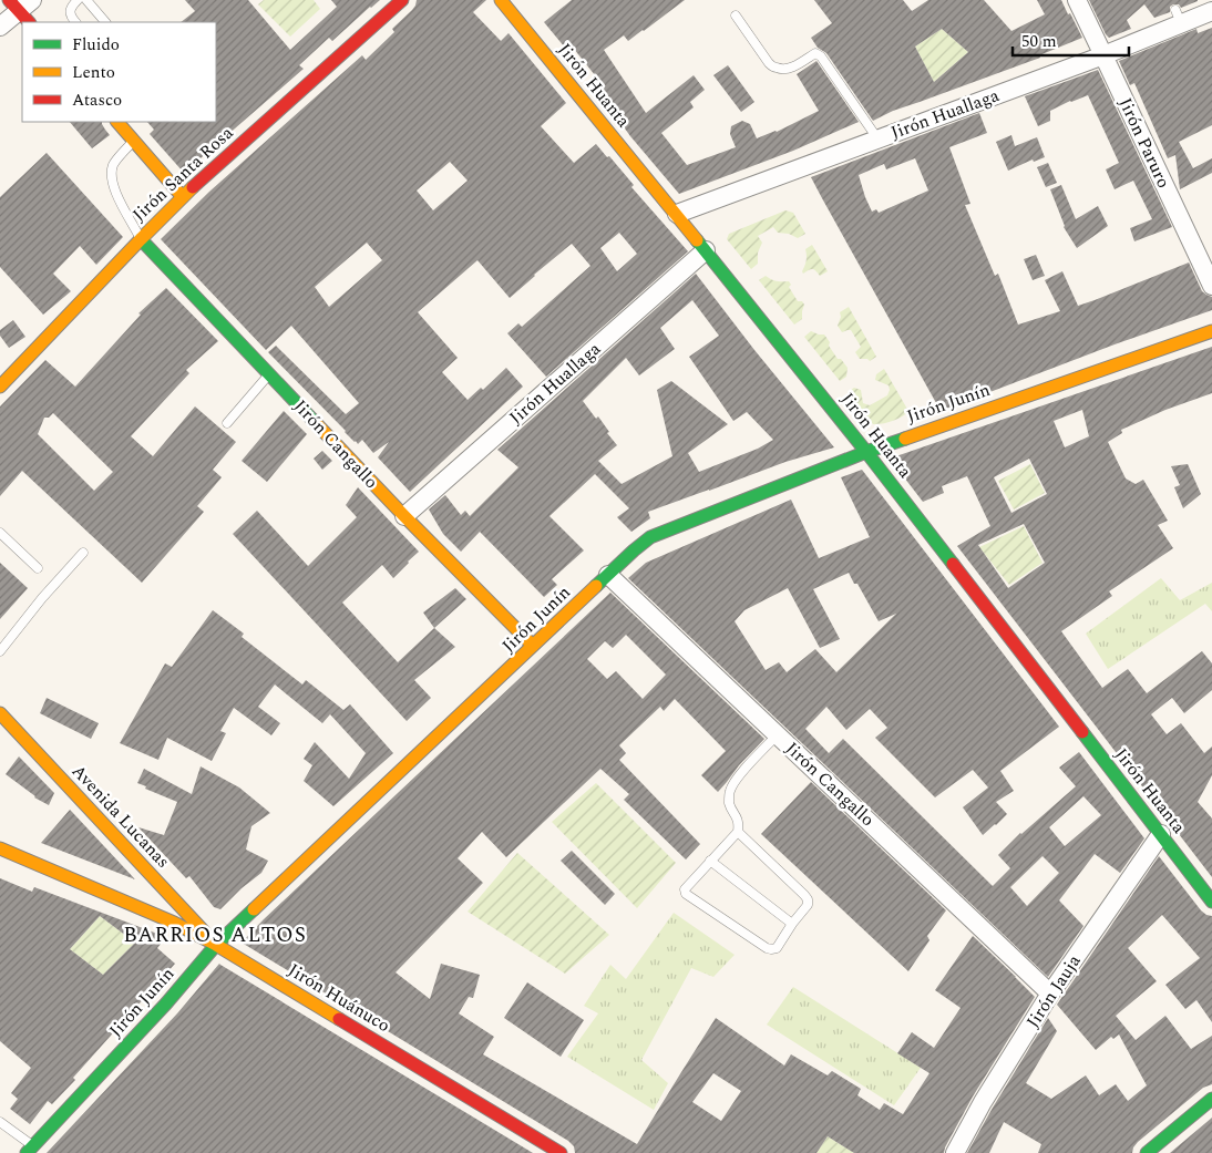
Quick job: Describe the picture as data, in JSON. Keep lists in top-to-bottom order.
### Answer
{
  "streets": {
    "street": [
      "Jirón Huanta",
      "Jirón Huallaga",
      "Jirón Paruro",
      "Jirón Santa Rosa",
      "Jirón Junín",
      "Jirón Cangallo",
      "Avenida Lucanas",
      "Jirón Jauja",
      "Jirón Huánuco"
    ]
  },
  "crossings": [
    ["Jirón Huanta", "Jirón Huallaga"],
    ["Jirón Huanta", "Jirón Junín"],
    ["Jirón Huanta", "Jirón Jauja"],
    ["Jirón Huallaga", "Jirón Paruro"],
    ["Jirón Huallaga", "Jirón Cangallo"],
    ["Jirón Santa Rosa", "Jirón Cangallo"],
    ["Jirón Junín", "Jirón Cangallo"],
    ["Jirón Junín", "Avenida Lucanas"],
    ["Jirón Junín", "Jirón Huánuco"],
    ["Jirón Cangallo", "Jirón Jauja"],
    ["Avenida Lucanas", "Jirón Huánuco"]
  ],
  "districts": ["BARRIOS ALTOS"],
  "legend": ["Fluido", "Lento", "Atasco"],
  "scale_bar": "50 m"
}
